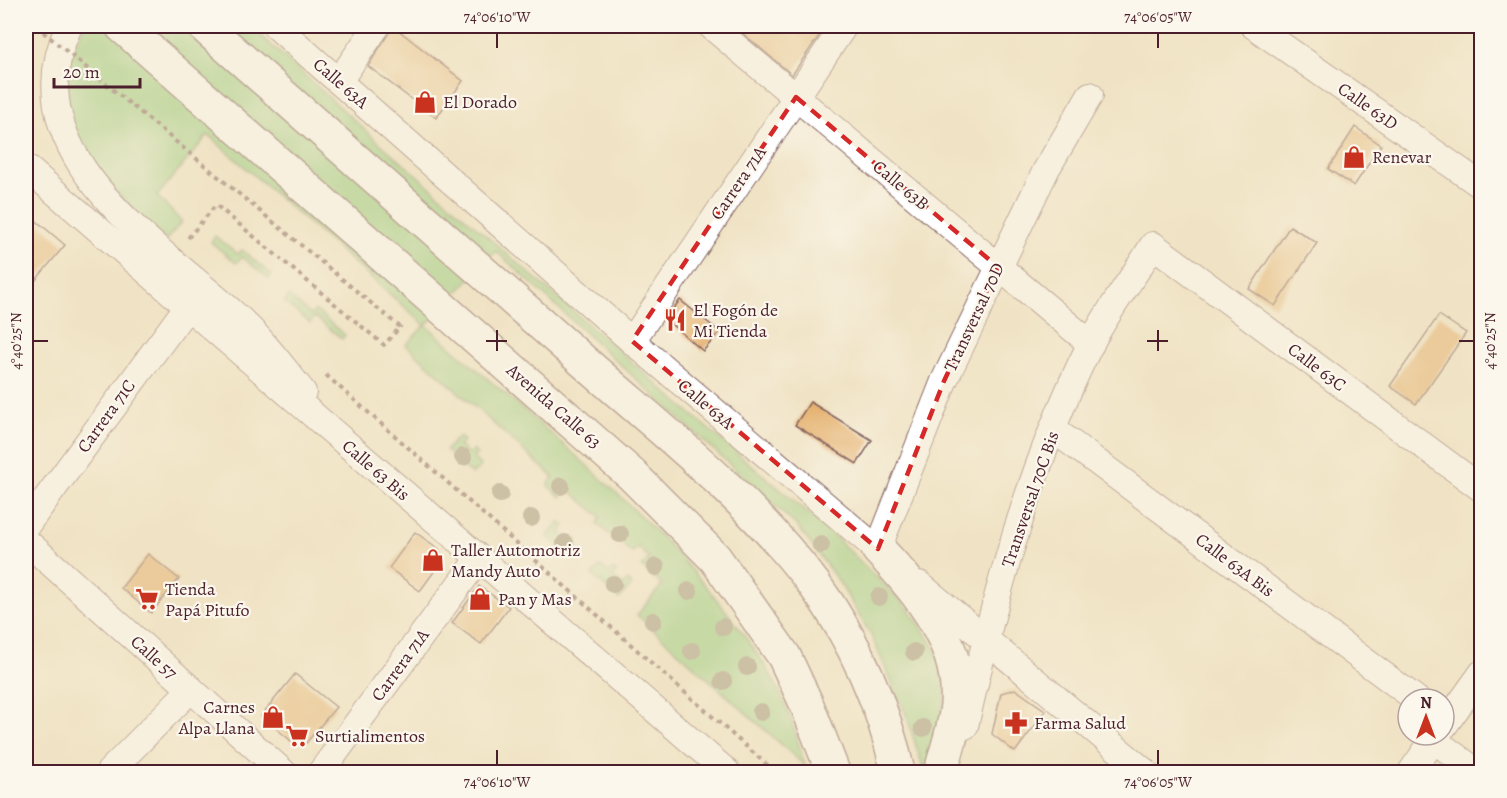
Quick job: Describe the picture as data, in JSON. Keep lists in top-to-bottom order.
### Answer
{
  "streets": {
    "main road": ["Avenida Calle 63"],
    "street": [
      "Calle 63A",
      "Calle 63D",
      "Carrera 71A",
      "Calle 63B",
      "Transversal 70D",
      "Calle 63C",
      "Carrera 71C",
      "Calle 63 Bis",
      "Transversal 70C Bis",
      "Calle 63A Bis",
      "Calle 57"
    ]
  },
  "crossings": [
    ["Calle 63A", "Carrera 71A"],
    ["Calle 63A", "Transversal 70D"],
    ["Calle 63A", "Transversal 70C Bis"],
    ["Carrera 71A", "Calle 63B"],
    ["Carrera 71A", "Calle 63 Bis"],
    ["Calle 63B", "Transversal 70D"],
    ["Calle 63B", "Transversal 70C Bis"],
    ["Calle 63C", "Transversal 70C Bis"],
    ["Carrera 71C", "Calle 63 Bis"],
    ["Transversal 70C Bis", "Calle 63A Bis"]
  ],
  "places": {
    "shop": [
      "El Dorado",
      "Renevar",
      "Taller Automotriz Mandy Auto",
      "Pan y Mas",
      "Carnes Alpa Llana"
    ],
    "restaurant": ["El Fogón de Mi Tienda"],
    "supermarket": ["Tienda Papá Pitufo", "Surtialimentos"],
    "pharmacy": ["Farma Salud"]
  },
  "scale_bar": "20 m",
  "north": "top",
  "coordinates": ["74°06'10\"W", "74°06'05\"W", "4°40'25\"N"]
}
